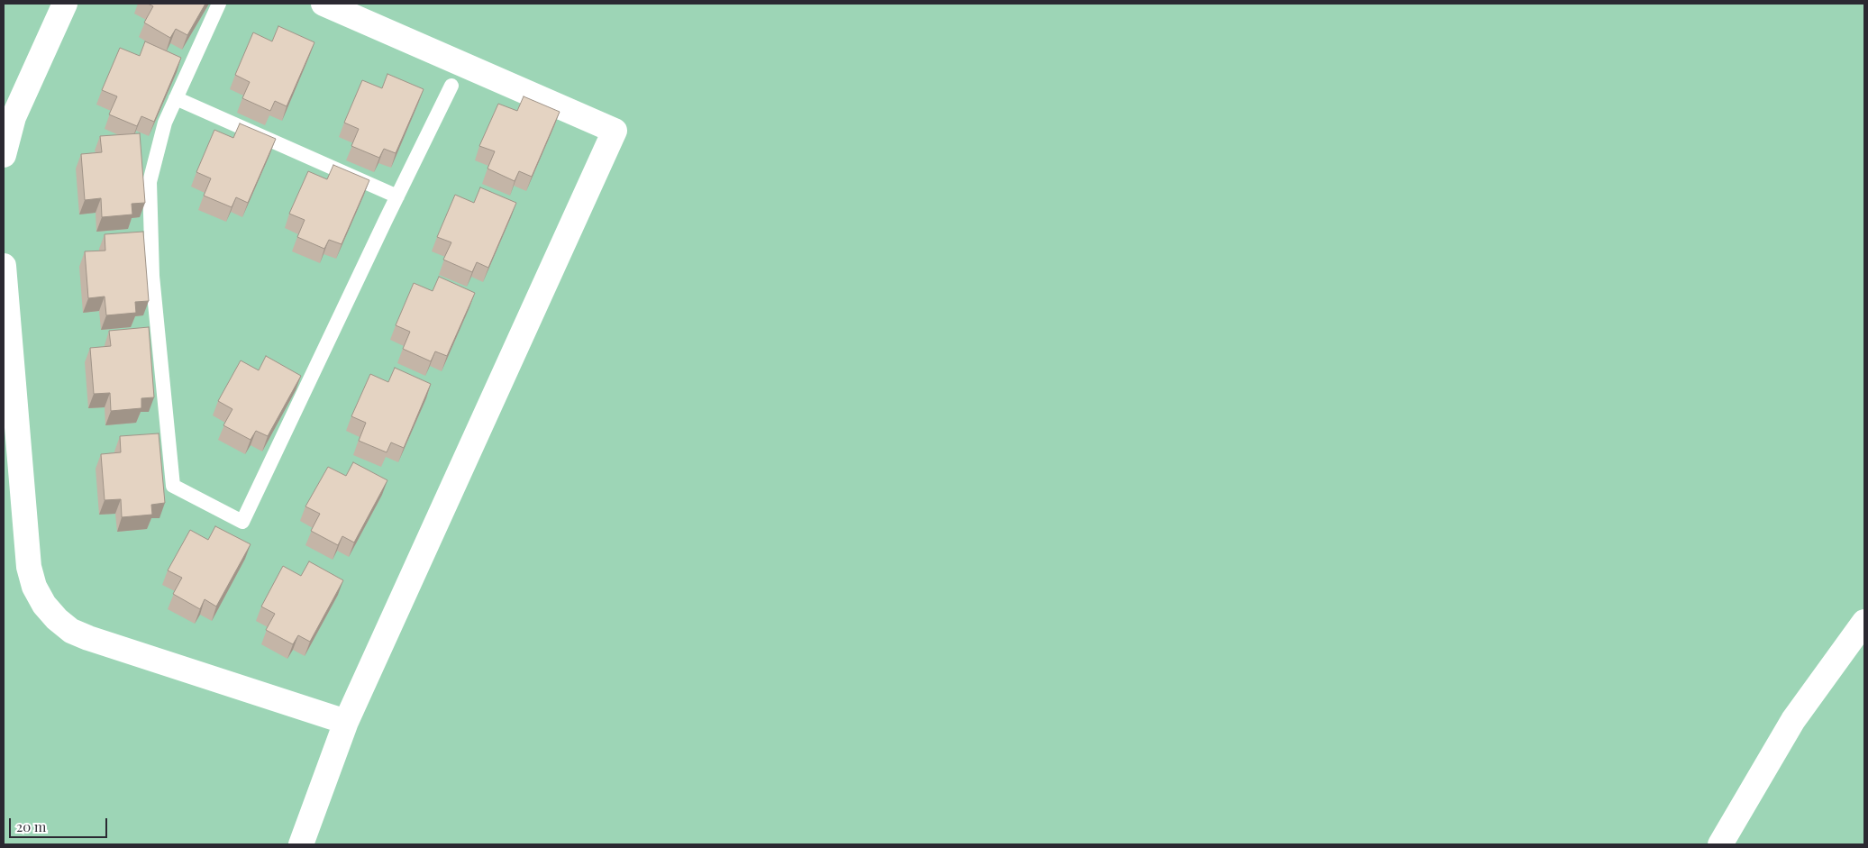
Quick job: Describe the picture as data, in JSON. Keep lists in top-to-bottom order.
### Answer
{
  "scale_bar": "20 m"
}
